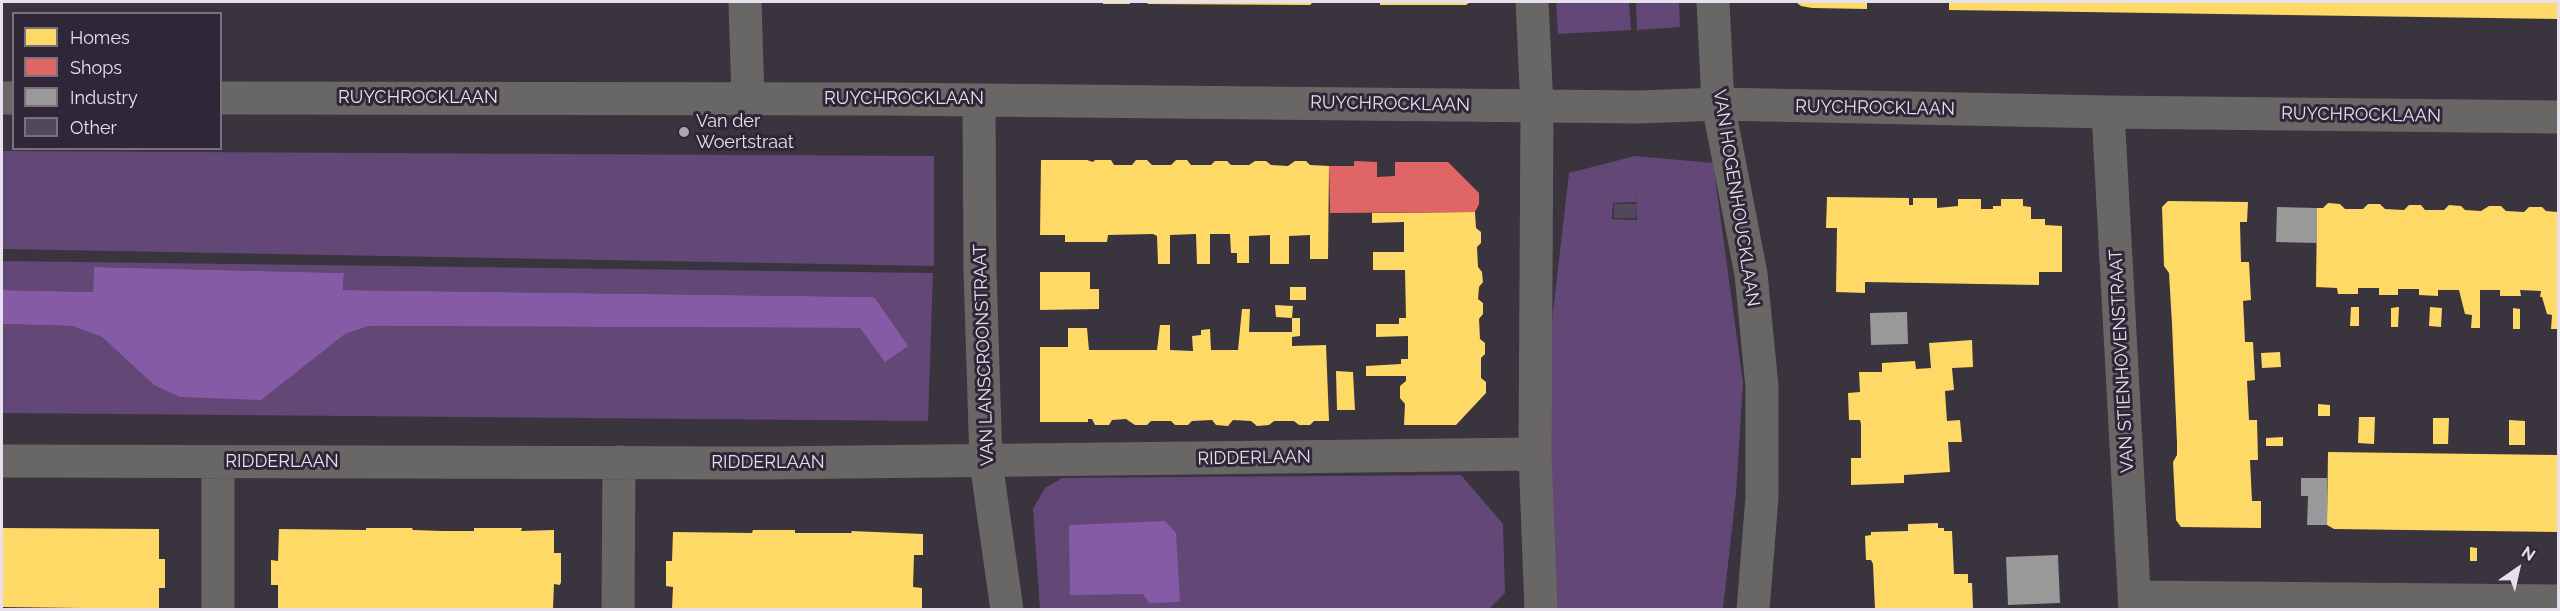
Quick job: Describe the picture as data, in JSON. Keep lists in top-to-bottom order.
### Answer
{
  "streets": {
    "street": [
      "RUYCHROCKLAAN",
      "VAN HOGENHOUCKLAAN",
      "VAN LANSCROONSTRAAT",
      "VAN STIENHOVENSTRAAT",
      "RIDDERLAAN"
    ]
  },
  "crossings": [
    ["RUYCHROCKLAAN", "VAN HOGENHOUCKLAAN"],
    ["RUYCHROCKLAAN", "VAN LANSCROONSTRAAT"],
    ["RUYCHROCKLAAN", "VAN STIENHOVENSTRAAT"],
    ["VAN LANSCROONSTRAAT", "RIDDERLAAN"]
  ],
  "places": ["Van der Woertstraat"],
  "legend": [
    "Homes",
    "Shops",
    "Industry",
    "Other"
  ],
  "north": "top right"
}
